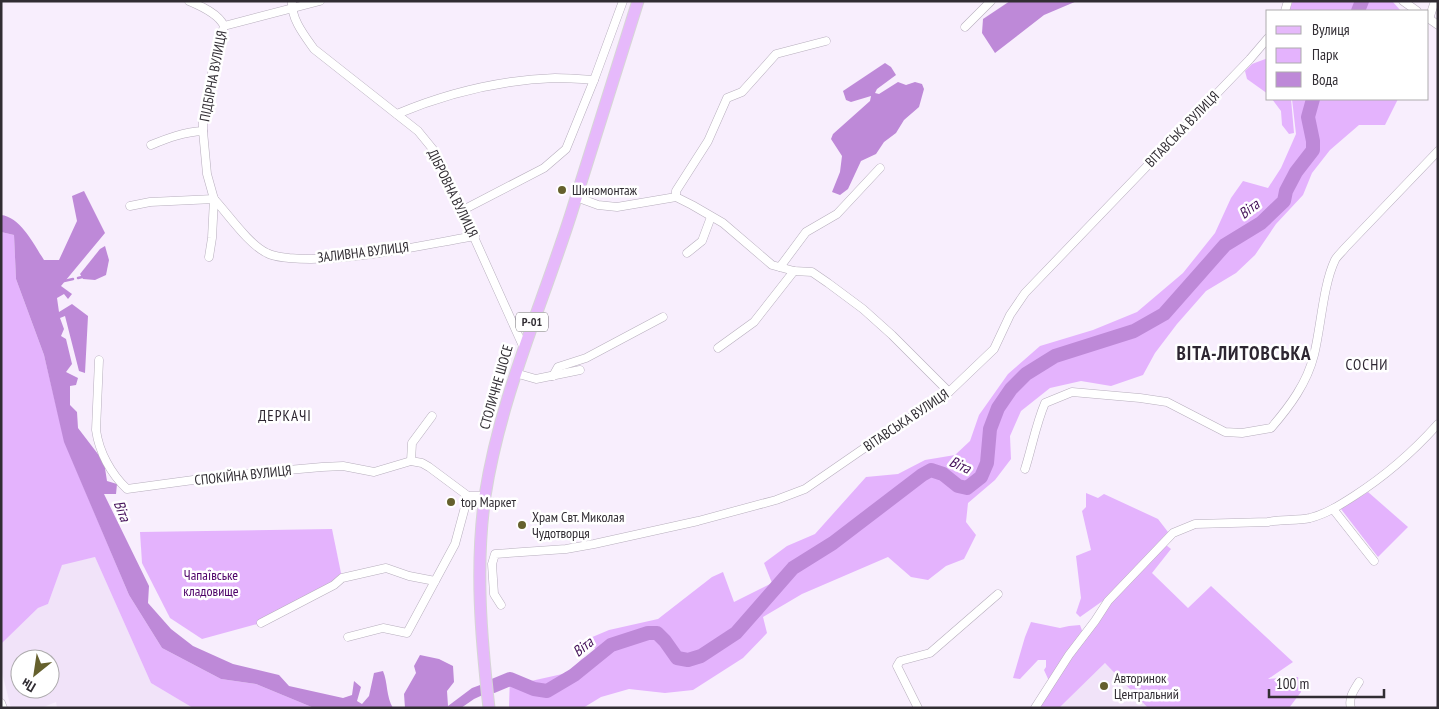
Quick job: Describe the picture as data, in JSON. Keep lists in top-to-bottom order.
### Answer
{
  "streets": {
    "main road": ["Р-01", "СТОЛИЧНЕ ШОСЕ"],
    "street": [
      "ПІДБІРНА ВУЛИЦЯ",
      "ВІТАВСЬКА ВУЛИЦЯ",
      "ДІБРОВНА ВУЛИЦЯ",
      "ЗАЛИВНА ВУЛИЦЯ",
      "СПОКІЙНА ВУЛИЦЯ"
    ]
  },
  "crossings": [
    ["ПІДБІРНА ВУЛИЦЯ", "ЗАЛИВНА ВУЛИЦЯ"],
    ["ДІБРОВНА ВУЛИЦЯ", "ЗАЛИВНА ВУЛИЦЯ"],
    ["ДІБРОВНА ВУЛИЦЯ", "СТОЛИЧНЕ ШОСЕ"]
  ],
  "districts": ["ВІТА-ЛИТОВСЬКА", "СОСНИ", "ДЕРКАЧІ"],
  "water": ["Віта"],
  "parks": ["Чапаївське кладовище"],
  "places": [
    "Шиномонтаж",
    "top Маркет",
    "Храм Свт. Миколая Чудотворця",
    "Авторинок Центральний"
  ],
  "legend": ["Вулиця", "Парк", "Вода"],
  "scale_bar": "100 m",
  "north": "bottom left"
}
